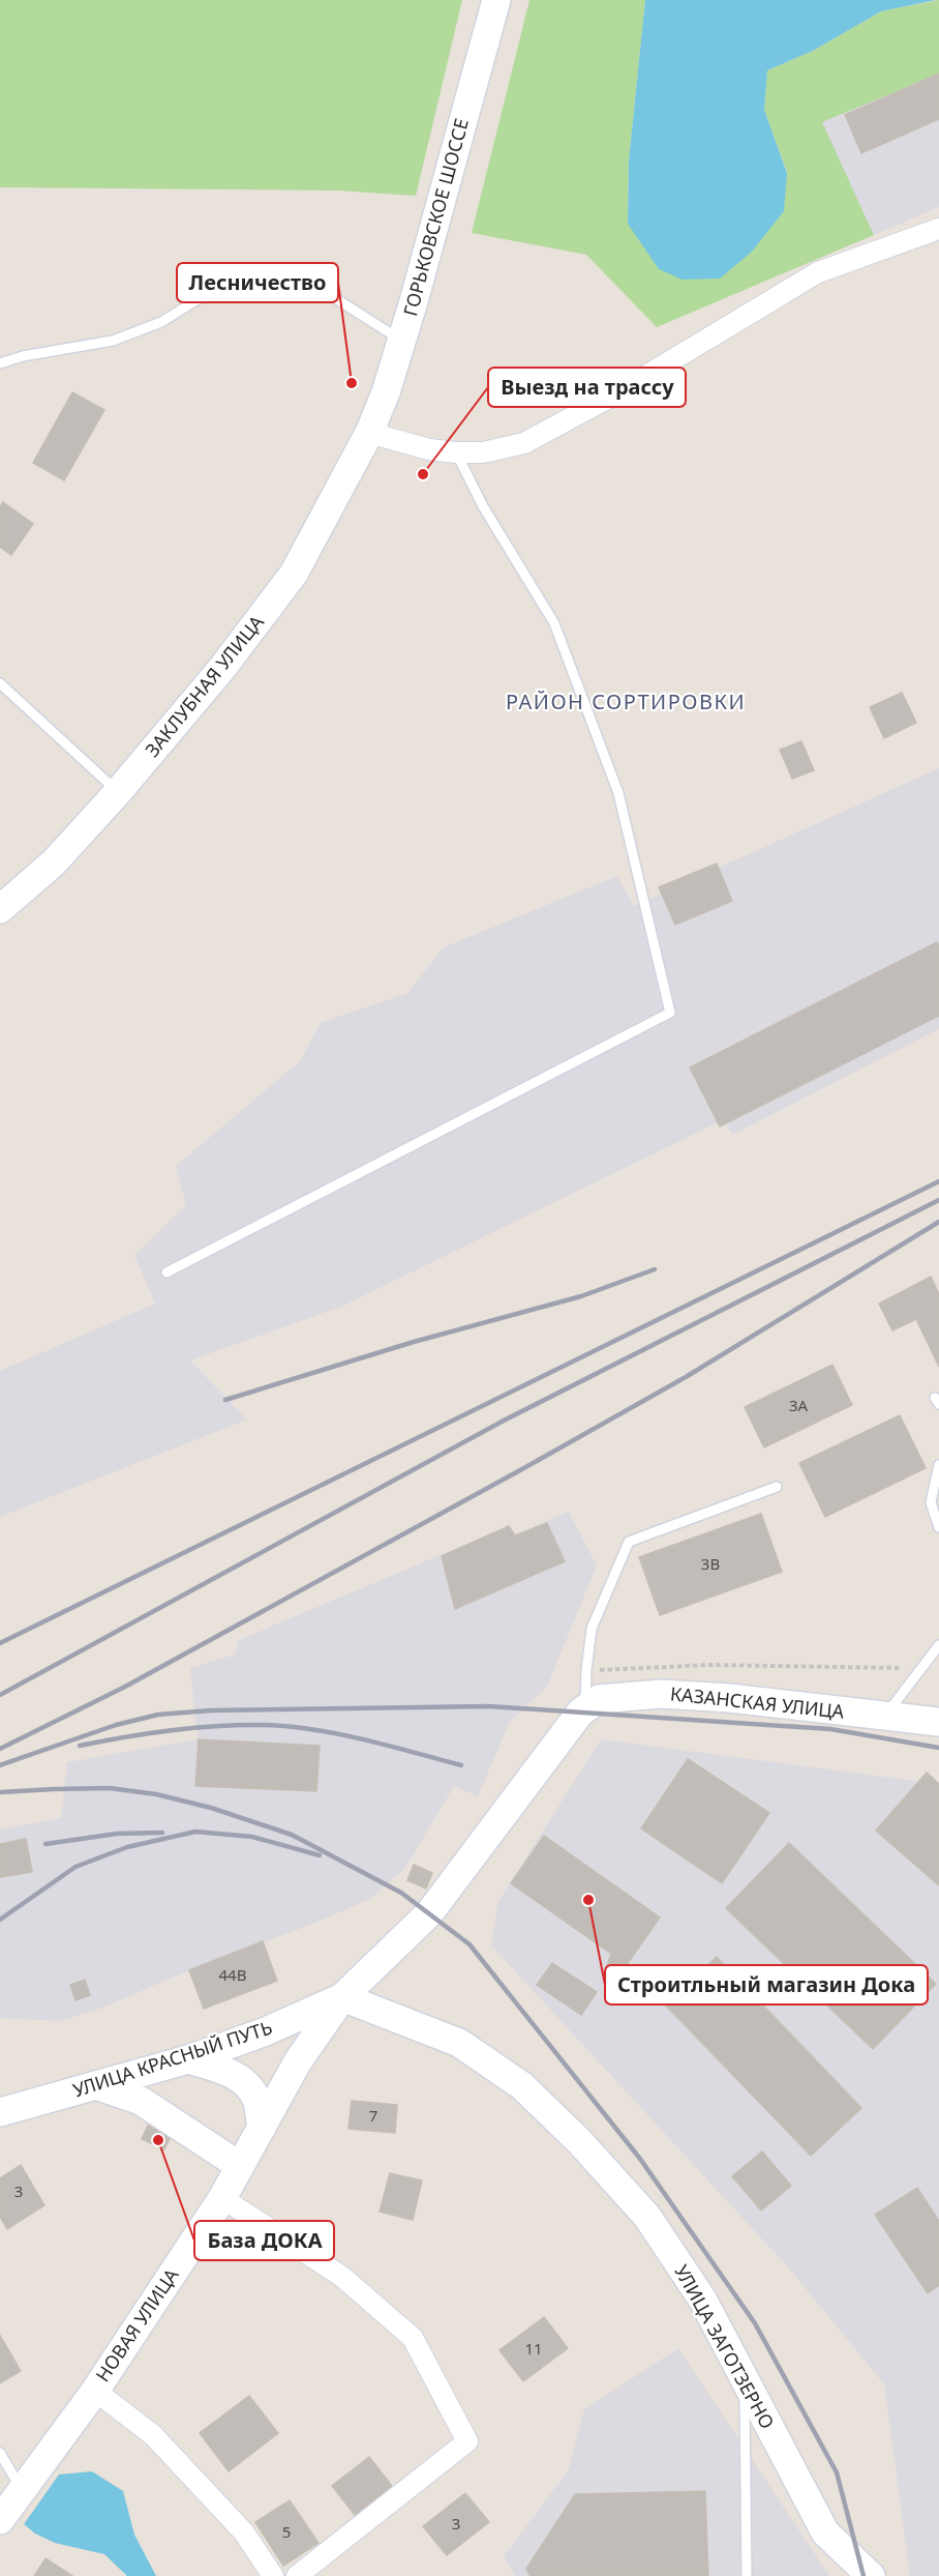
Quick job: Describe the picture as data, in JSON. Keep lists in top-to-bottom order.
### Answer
{
  "streets": {
    "main road": [
      "ГОРЬКОВСКОЕ ШОССЕ",
      "ЗАКЛУБНАЯ УЛИЦА",
      "КАЗАНСКАЯ УЛИЦА",
      "УЛИЦА КРАСНЫЙ ПУТЬ",
      "НОВАЯ УЛИЦА",
      "УЛИЦА ЗАГОТЗЕРНО"
    ]
  },
  "crossings": [
    ["ГОРЬКОВСКОЕ ШОССЕ", "ЗАКЛУБНАЯ УЛИЦА"],
    ["КАЗАНСКАЯ УЛИЦА", "УЛИЦА КРАСНЫЙ ПУТЬ"],
    ["УЛИЦА КРАСНЫЙ ПУТЬ", "НОВАЯ УЛИЦА"],
    ["УЛИЦА КРАСНЫЙ ПУТЬ", "УЛИЦА ЗАГОТЗЕРНО"],
    ["НОВАЯ УЛИЦА", "УЛИЦА ЗАГОТЗЕРНО"]
  ],
  "districts": ["РАЙОН СОРТИРОВКИ"],
  "places": [
    "Лесничество",
    "Выезд на трассу",
    "Строитльный магазин Дока",
    "База ДОКА"
  ],
  "house_numbers": [
    "3А",
    "3В",
    "44В",
    "7",
    "3",
    "11",
    "3",
    "5"
  ]
}
